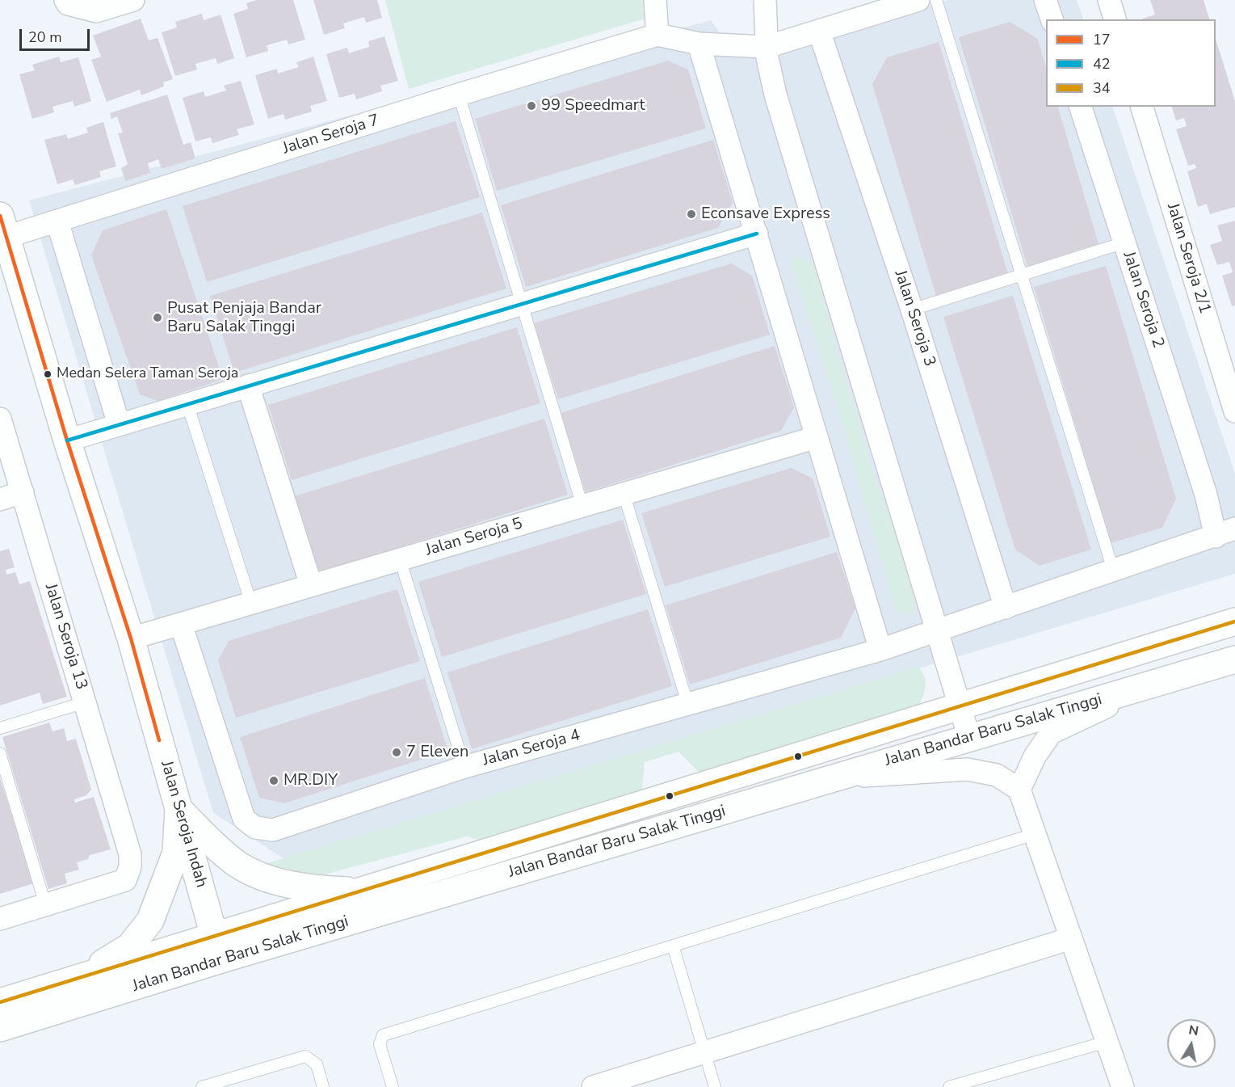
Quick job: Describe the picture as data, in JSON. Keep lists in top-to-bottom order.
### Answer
{
  "streets": {
    "main road": ["Jalan Bandar Baru Salak Tinggi", "Jalan Seroja Indah"],
    "street": [
      "Jalan Seroja 7",
      "Jalan Seroja 2/1",
      "Jalan Seroja 2",
      "Jalan Seroja 3",
      "Jalan Seroja 5",
      "Jalan Seroja 13",
      "Jalan Seroja 4"
    ]
  },
  "crossings": [
    ["Jalan Seroja 7", "Jalan Seroja Indah"],
    ["Jalan Seroja 2", "Jalan Seroja 4"],
    ["Jalan Seroja 3", "Jalan Seroja 4"],
    ["Jalan Seroja 5", "Jalan Seroja 4"],
    ["Jalan Seroja 5", "Jalan Seroja Indah"],
    ["Jalan Bandar Baru Salak Tinggi", "Jalan Seroja Indah"]
  ],
  "places": [
    "99 Speedmart",
    "Econsave Express",
    "Pusat Penjaja Bandar Baru Salak Tinggi",
    "Medan Selera Taman Seroja",
    "7 Eleven",
    "MR.DIY"
  ],
  "lines": ["transit line 17", "transit line 42", "transit line 34"],
  "legend": ["17", "42", "34"],
  "scale_bar": "20 m",
  "north": "top"
}
